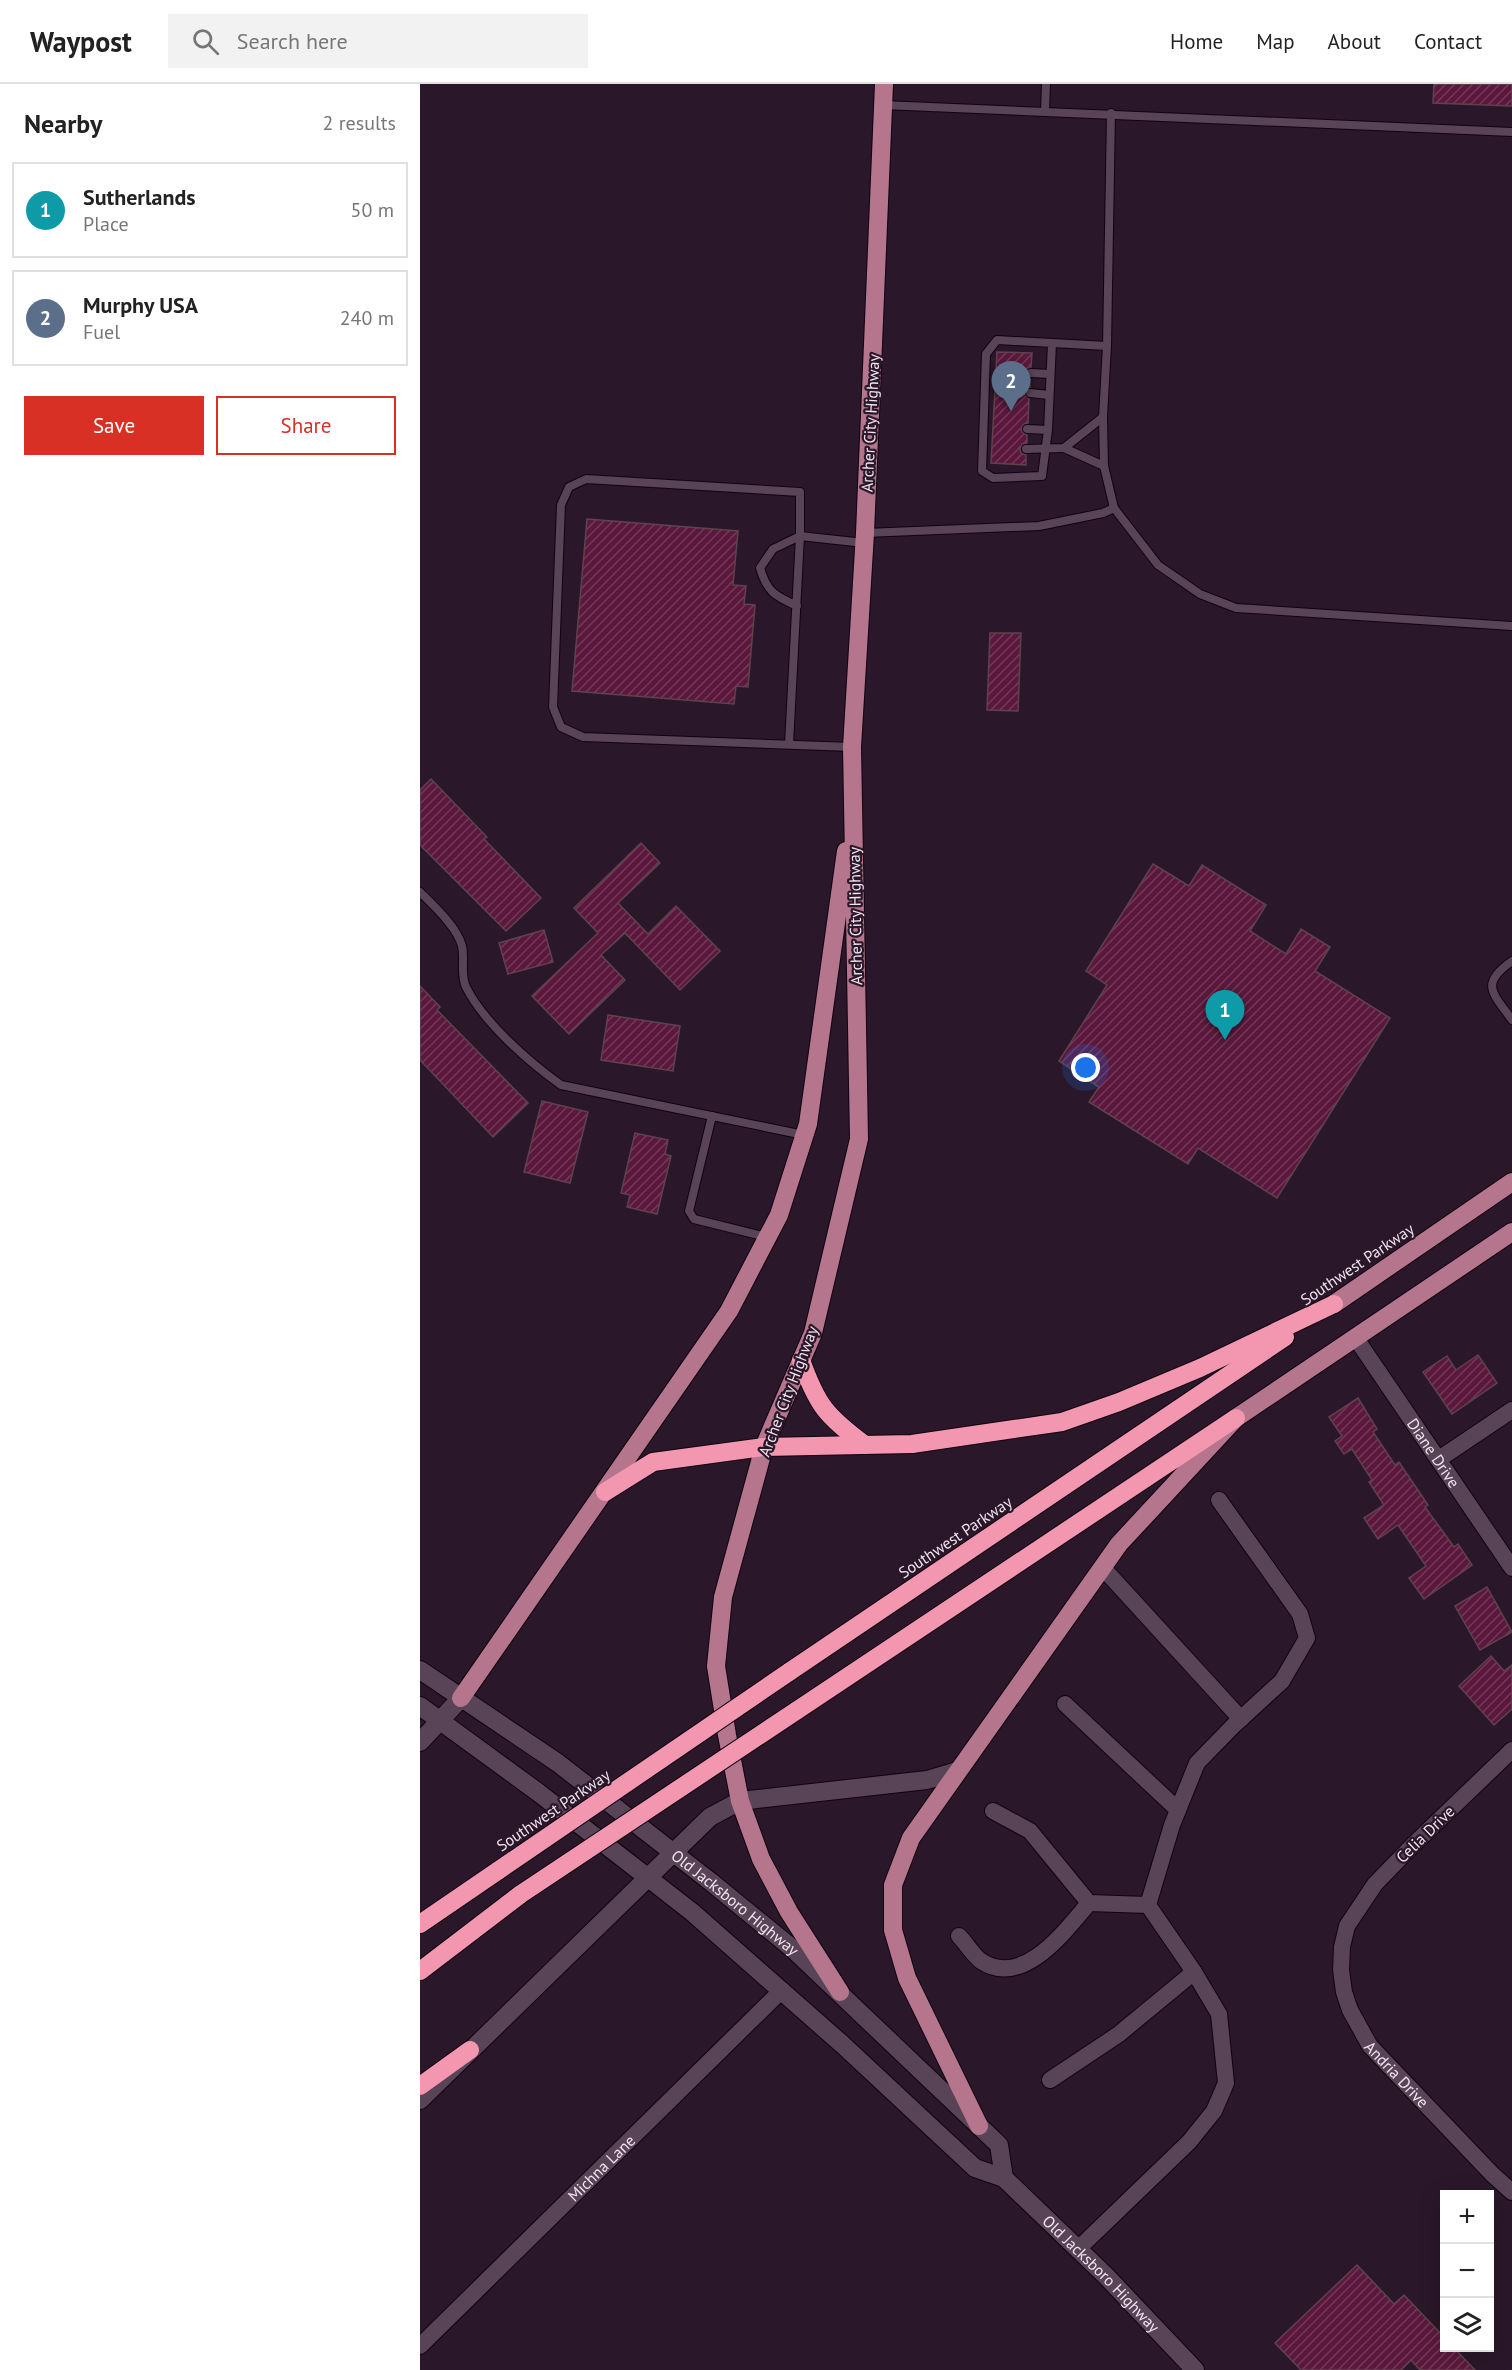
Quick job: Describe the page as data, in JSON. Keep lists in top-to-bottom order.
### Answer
{
  "streets": {
    "highway": ["Southwest Parkway"],
    "main road": ["Archer City Highway", "Old Jacksboro Highway"],
    "street": [
      "Diane Drive",
      "Celia Drive",
      "Andria Drive",
      "Michna Lane"
    ]
  },
  "crossings": [
    ["Archer City Highway", "Old Jacksboro Highway"],
    ["Celia Drive", "Andria Drive"],
    ["Old Jacksboro Highway", "Michna Lane"]
  ],
  "page": {
    "header": "Waypost",
    "search": "Search here",
    "nav": [
      "Home",
      "Map",
      "About",
      "Contact"
    ],
    "heading": ["Nearby", "2 results"],
    "list": [
      {
        "mark": "1",
        "name": "Sutherlands",
        "note": "Place",
        "value": "50 m"
      },
      {
        "mark": "2",
        "name": "Murphy USA",
        "note": "Fuel",
        "value": "240 m"
      }
    ],
    "pins": ["2", "1"],
    "buttons": ["Save", "Share"],
    "map_buttons": ["+", "−"]
  }
}
